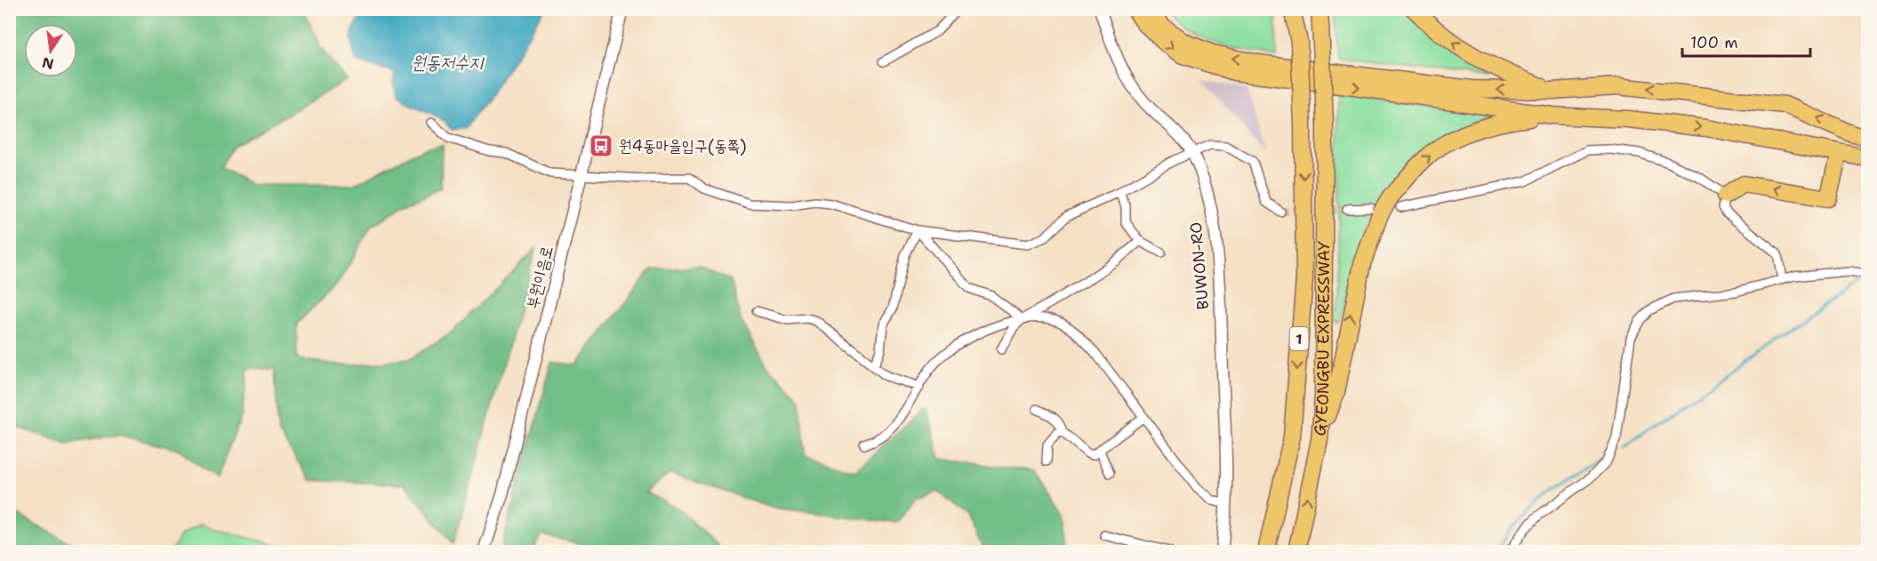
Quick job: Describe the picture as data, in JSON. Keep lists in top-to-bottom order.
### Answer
{
  "streets": {
    "highway": ["1", "GYEONGBU EXPRESSWAY"],
    "street": ["BUWON-RO", "부원이음로"]
  },
  "crossings": [
    ["1", "GYEONGBU EXPRESSWAY"]
  ],
  "water": ["원동저수지"],
  "places": {
    "bus stop": ["원4동마을입구(동쪽)"]
  },
  "scale_bar": "100 m",
  "north": "bottom"
}
